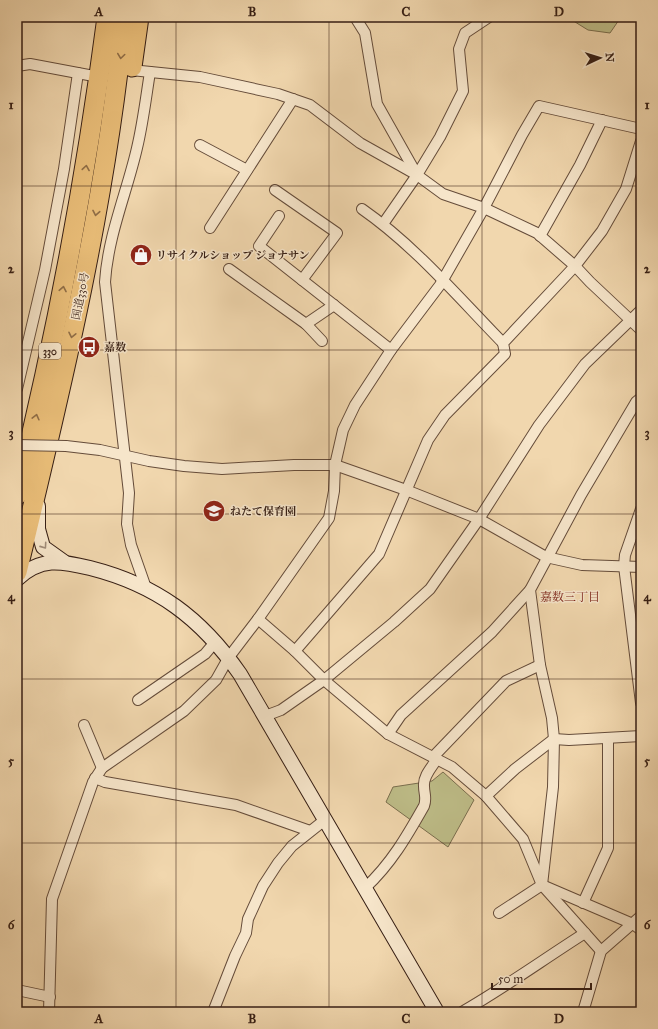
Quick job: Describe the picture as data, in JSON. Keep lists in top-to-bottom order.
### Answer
{
  "streets": {
    "highway": ["国道330号", "330"]
  },
  "districts": ["嘉数三丁目"],
  "places": {
    "shop": ["リサイクルショップ ジョナサン"],
    "bus stop": ["嘉数"],
    "school or university": ["ねたて保育園"]
  },
  "scale_bar": "50 m",
  "north": "right",
  "grid": {
    "columns": [
      "A",
      "B",
      "C",
      "D"
    ],
    "rows": [
      "1",
      "2",
      "3",
      "4",
      "5",
      "6"
    ]
  }
}
